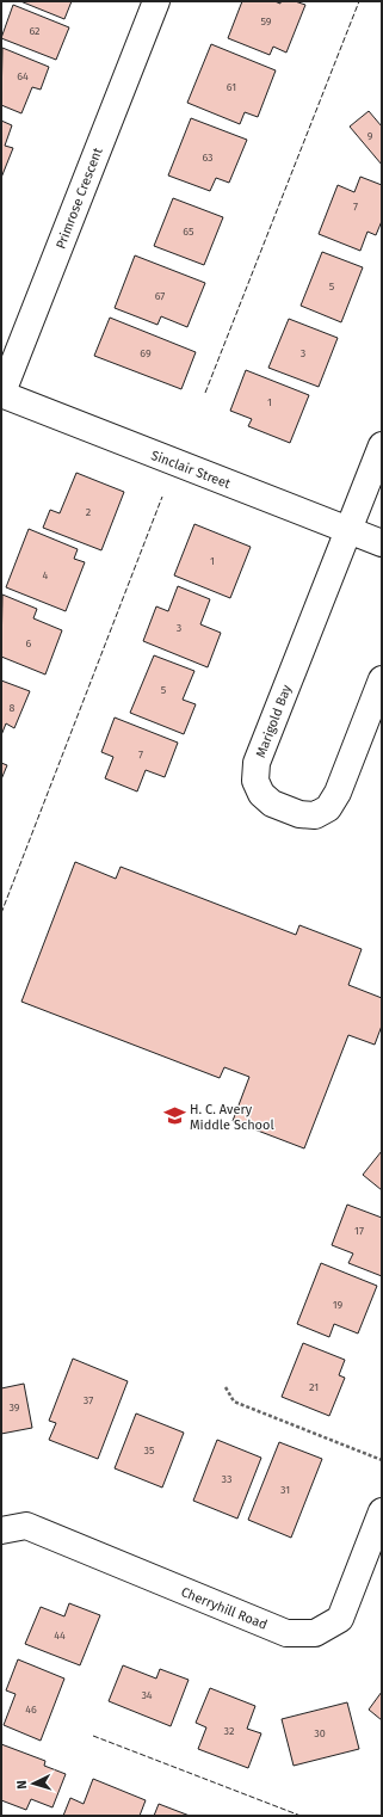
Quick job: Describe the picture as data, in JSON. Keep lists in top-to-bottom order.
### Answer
{
  "streets": {
    "street": [
      "Primrose Crescent",
      "Sinclair Street",
      "Marigold Bay",
      "Cherryhill Road"
    ]
  },
  "crossings": [
    ["Primrose Crescent", "Sinclair Street"],
    ["Sinclair Street", "Marigold Bay"]
  ],
  "places": {
    "school or university": ["H. C. Avery Middle School"]
  },
  "house_numbers": [
    "59",
    "62",
    "64",
    "61",
    "9",
    "63",
    "7",
    "65",
    "5",
    "67",
    "69",
    "3",
    "1",
    "2",
    "1",
    "4",
    "3",
    "6",
    "5",
    "8",
    "7",
    "17",
    "19",
    "21",
    "37",
    "39",
    "35",
    "33",
    "31",
    "44",
    "34",
    "46",
    "32",
    "30"
  ],
  "north": "left"
}
